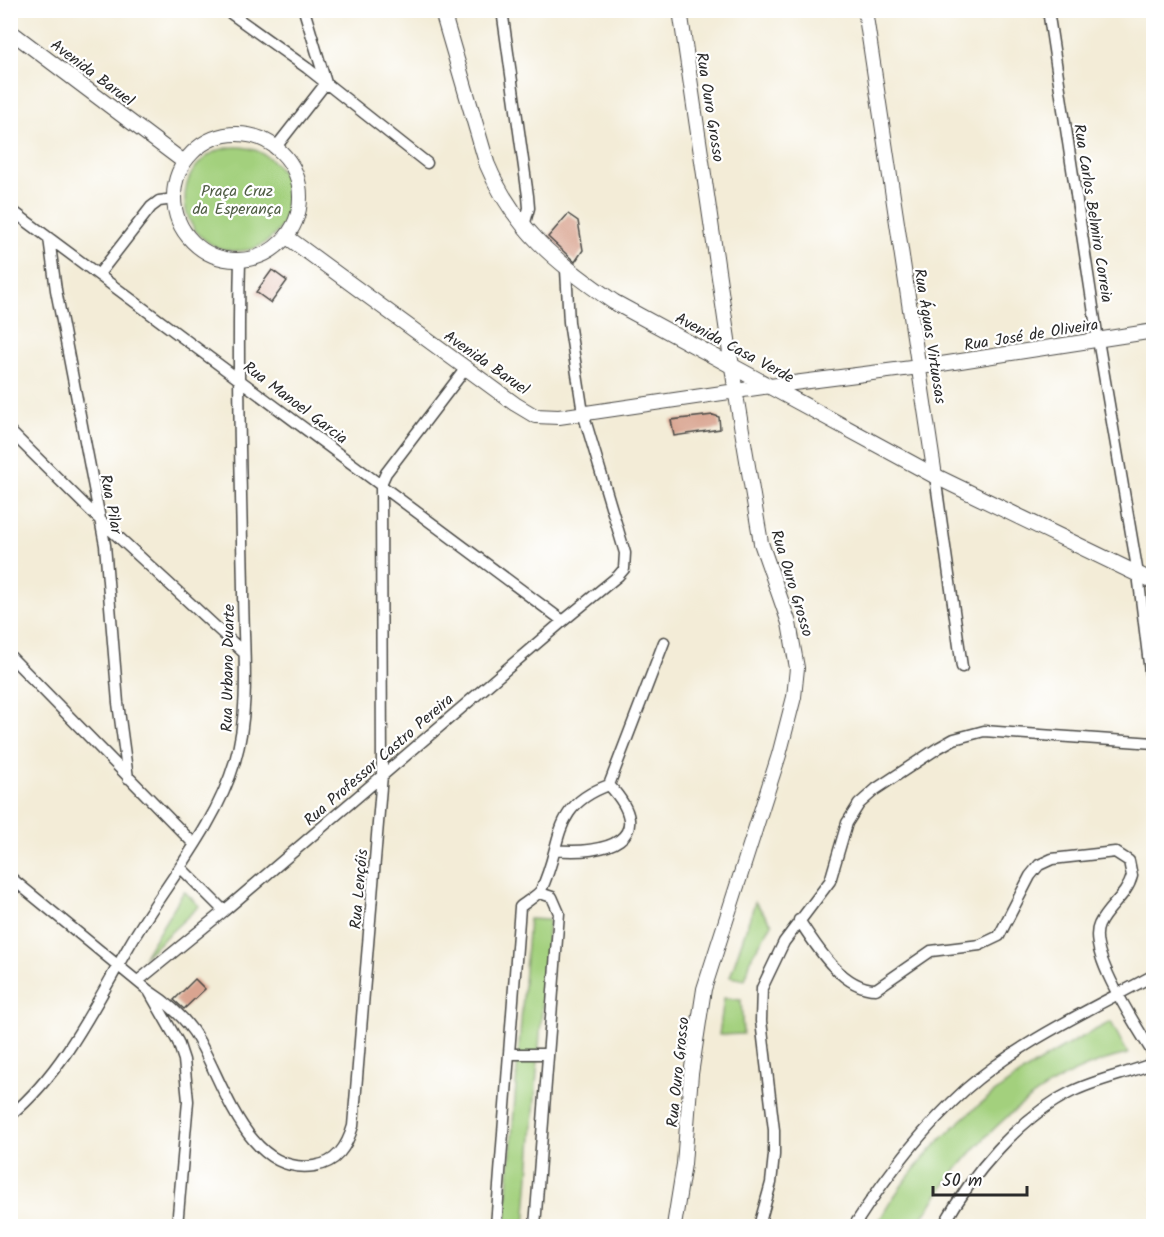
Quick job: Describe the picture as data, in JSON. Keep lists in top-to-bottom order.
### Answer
{
  "streets": {
    "main road": ["Avenida Casa Verde"],
    "street": [
      "Avenida Baruel",
      "Rua Ouro Grosso",
      "Rua Carlos Belmiro Correia",
      "Rua José de Oliveira",
      "Rua Águas Virtuosas",
      "Rua Manoel Garcia",
      "Rua Pilar",
      "Rua Urbano Duarte",
      "Rua Professor Castro Pereira",
      "Rua Lençóis"
    ]
  },
  "crossings": [
    ["Avenida Baruel", "Rua Ouro Grosso"],
    ["Avenida Baruel", "Rua José de Oliveira"],
    ["Avenida Baruel", "Avenida Casa Verde"],
    ["Avenida Baruel", "Rua Urbano Duarte"],
    ["Avenida Baruel", "Rua Professor Castro Pereira"],
    ["Rua Ouro Grosso", "Avenida Casa Verde"],
    ["Rua Carlos Belmiro Correia", "Rua José de Oliveira"],
    ["Rua Carlos Belmiro Correia", "Avenida Casa Verde"],
    ["Rua José de Oliveira", "Rua Águas Virtuosas"],
    ["Rua José de Oliveira", "Avenida Casa Verde"],
    ["Rua Águas Virtuosas", "Avenida Casa Verde"],
    ["Rua Manoel Garcia", "Rua Pilar"],
    ["Rua Manoel Garcia", "Rua Urbano Duarte"],
    ["Rua Manoel Garcia", "Rua Professor Castro Pereira"],
    ["Rua Manoel Garcia", "Rua Lençóis"],
    ["Rua Professor Castro Pereira", "Rua Lençóis"]
  ],
  "parks": ["Praça Cruz da Esperança"],
  "scale_bar": "50 m"
}
